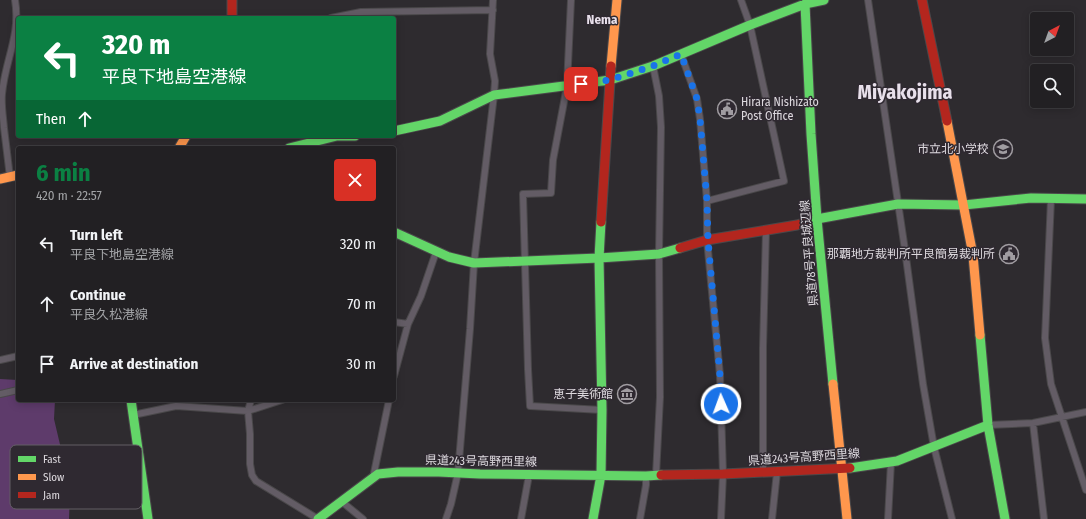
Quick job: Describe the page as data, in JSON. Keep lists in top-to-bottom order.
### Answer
{
  "streets": {
    "main road": ["県道78号平良城辺線", "県道243号高野西里線"]
  },
  "crossings": [
    ["県道78号平良城辺線", "県道243号高野西里線"]
  ],
  "districts": ["Nema", "Miyakojima"],
  "places": {
    "public building": ["Hirara Nishizato Post Office", "那覇地方裁判所平良簡易裁判所"],
    "school or university": ["市立北小学校"],
    "museum": ["恵子美術館"]
  },
  "legend": ["Fast", "Slow", "Jam"],
  "north": "top right",
  "page": {
    "turn": ["320 m", "平良下地島空港線"],
    "then": "Then",
    "heading": ["6 min", "420 m · 22:57"],
    "list": [
      {
        "name": "Turn left",
        "note": "平良下地島空港線",
        "value": "320 m"
      },
      {
        "name": "Continue",
        "note": "平良久松港線",
        "value": "70 m"
      },
      {
        "name": "Arrive at destination",
        "value": "30 m"
      }
    ]
  }
}
